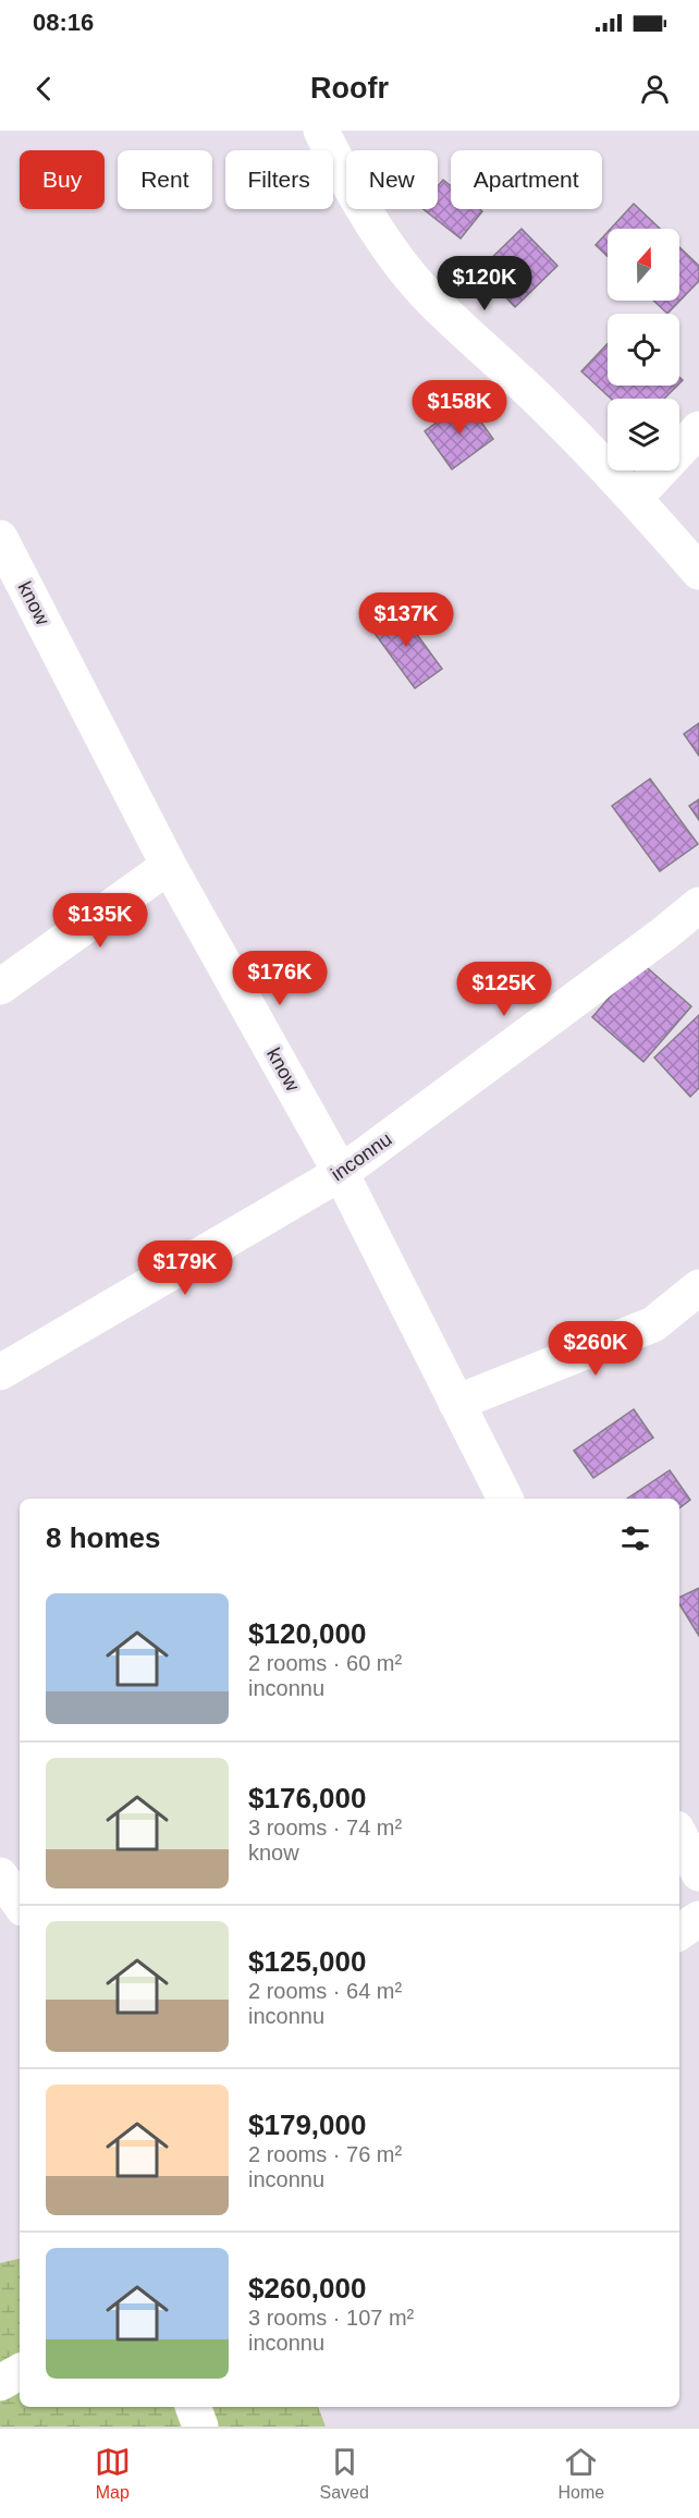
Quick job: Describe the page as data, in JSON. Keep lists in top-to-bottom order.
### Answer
{
  "streets": {
    "street": ["know", "inconnu"]
  },
  "crossings": [
    ["know", "inconnu"]
  ],
  "north": "top",
  "page": {
    "status": "08:16",
    "header": "Roofr",
    "chip": [
      "Buy",
      "Rent",
      "Filters",
      "New",
      "Apartment"
    ],
    "price": [
      "$120K",
      "$158K",
      "$137K",
      "$135K",
      "$176K",
      "$125K",
      "$179K",
      "$260K"
    ],
    "heading": "8 homes",
    "list": [
      {
        "name": "$120,000",
        "note": "2 rooms · 60 m² · inconnu"
      },
      {
        "name": "$176,000",
        "note": "3 rooms · 74 m² · know"
      },
      {
        "name": "$125,000",
        "note": "2 rooms · 64 m² · inconnu"
      },
      {
        "name": "$179,000",
        "note": "2 rooms · 76 m² · inconnu"
      },
      {
        "name": "$260,000",
        "note": "3 rooms · 107 m² · inconnu"
      }
    ],
    "tabs": ["Map", "Saved", "Home"]
  }
}
